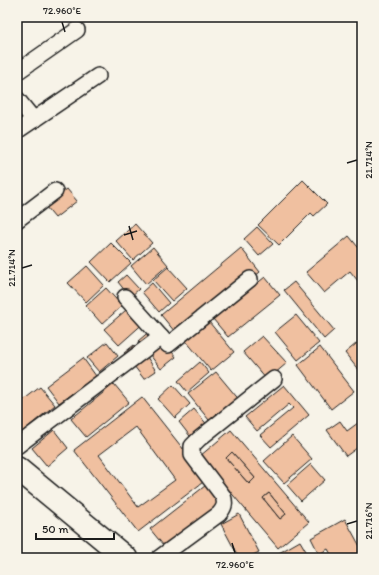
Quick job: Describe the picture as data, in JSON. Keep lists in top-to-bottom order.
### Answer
{
  "scale_bar": "50 m",
  "coordinates": ["72.960°E", "21.714°N", "21.716°N"]
}
